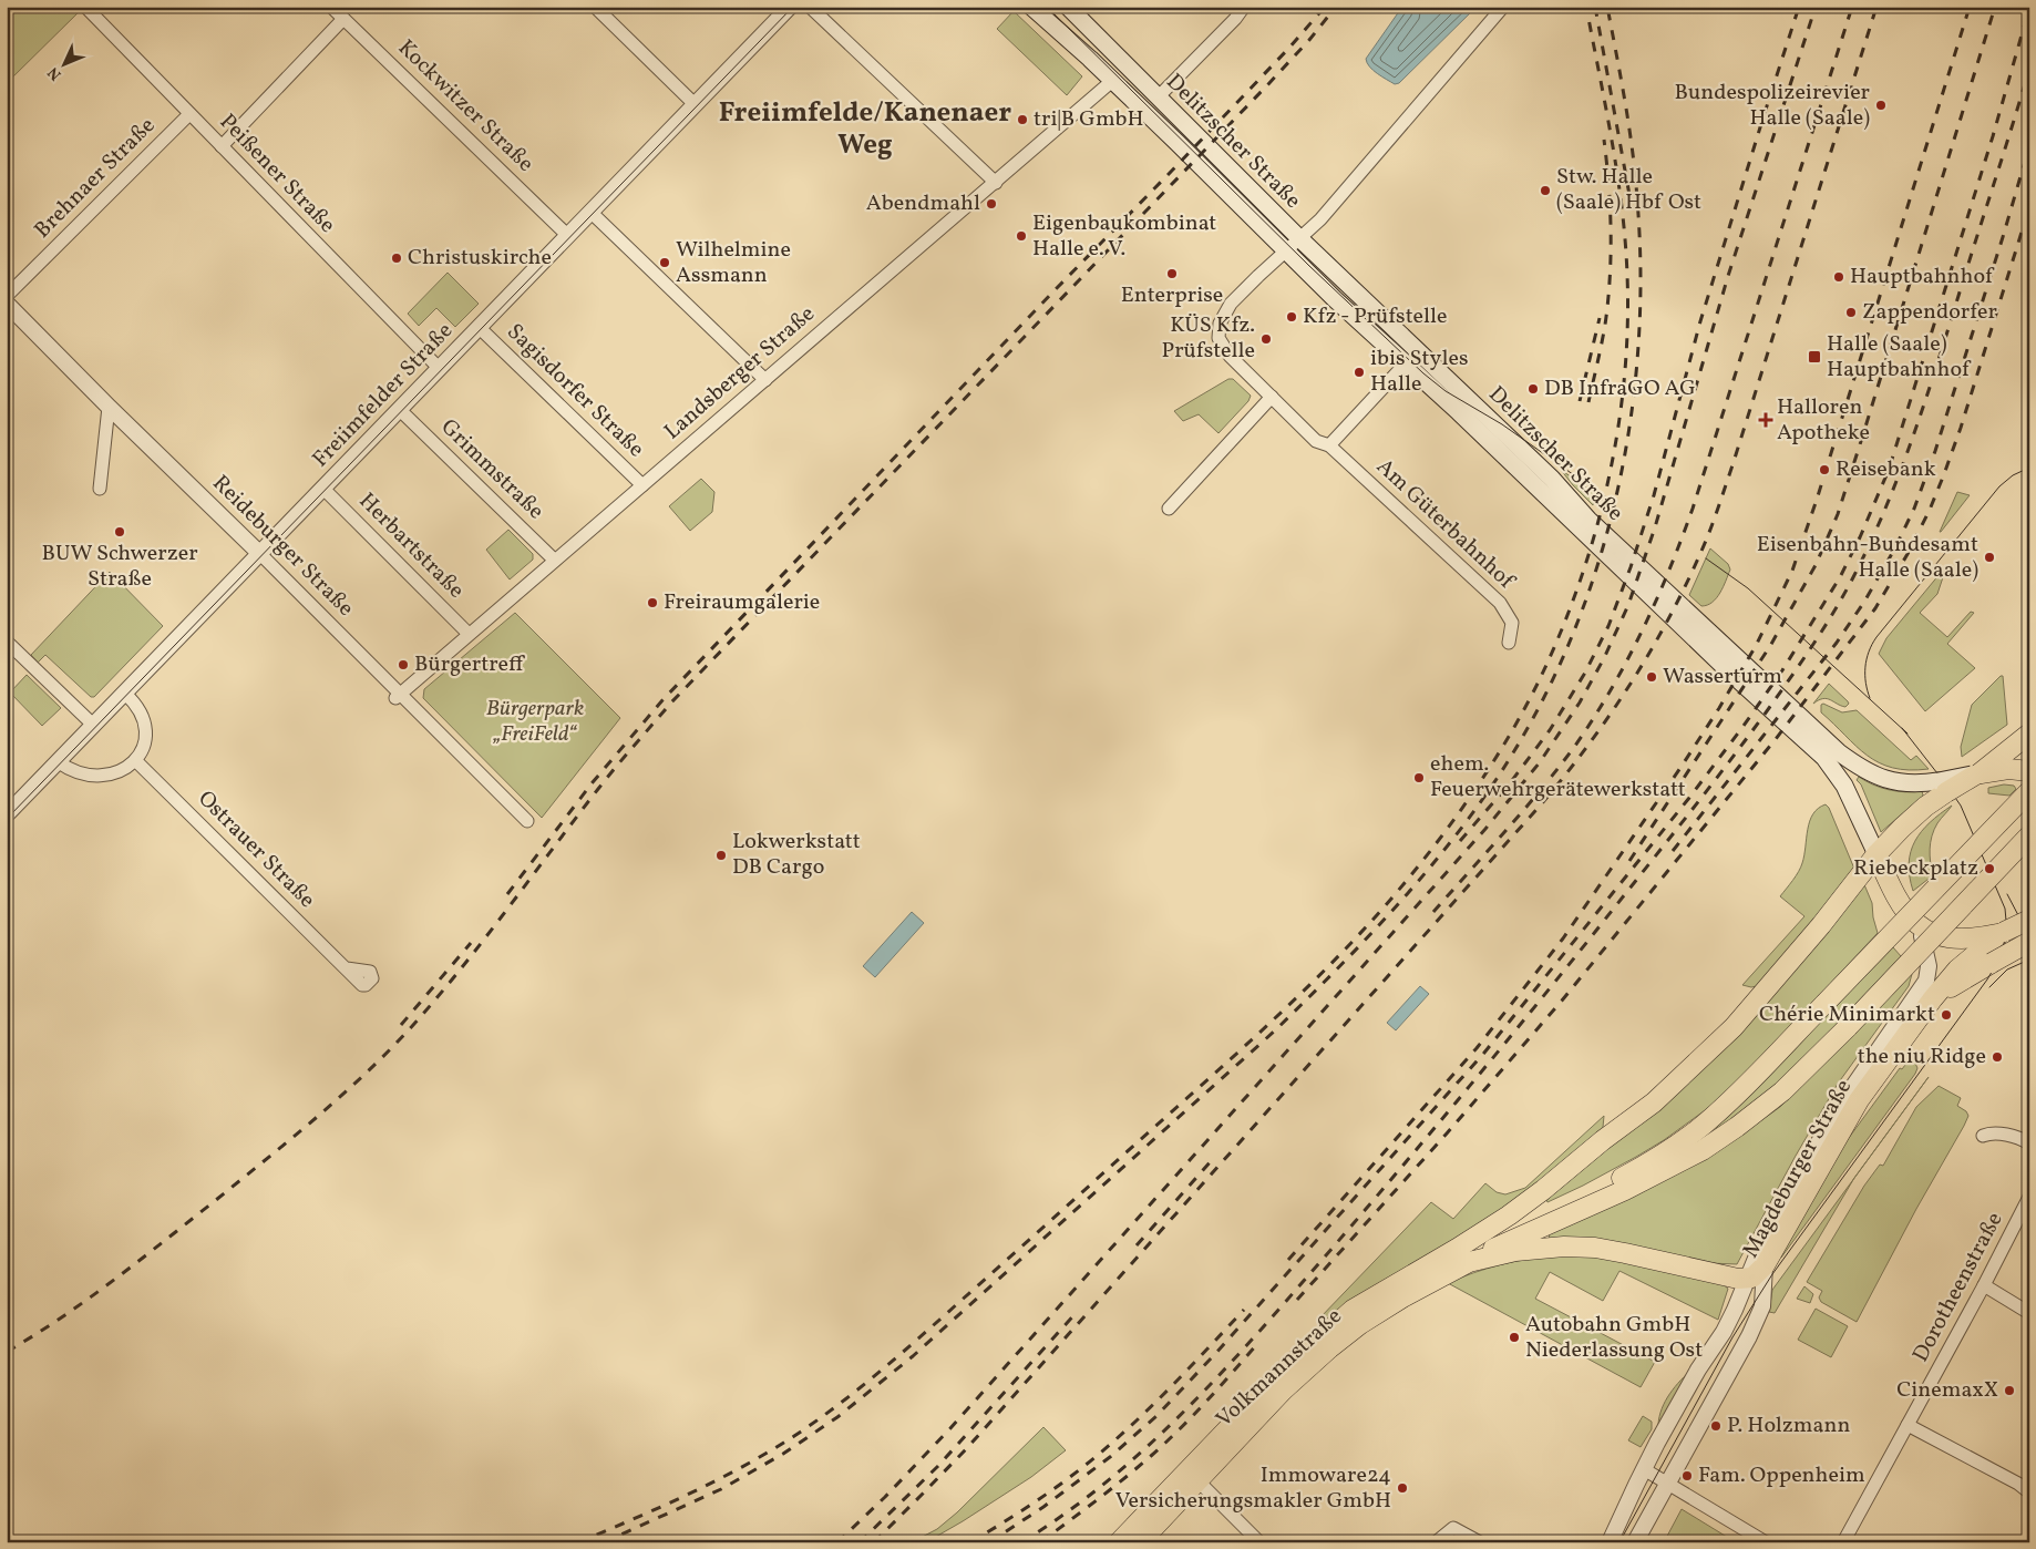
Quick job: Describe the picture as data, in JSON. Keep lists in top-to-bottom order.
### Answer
{
  "streets": {
    "main road": ["Delitzscher Straße", "Magdeburger Straße", "Volkmannstraße"],
    "street": [
      "Kockwitzer Straße",
      "Peißener Straße",
      "Brehnaer Straße",
      "Landsberger Straße",
      "Sagisdorfer Straße",
      "Freiimfelder Straße",
      "Grimmstraße",
      "Am Güterbahnhof",
      "Reideburger Straße",
      "Herbartstraße",
      "Ostrauer Straße",
      "Dorotheenstraße"
    ]
  },
  "crossings": [
    ["Kockwitzer Straße", "Freiimfelder Straße"],
    ["Delitzscher Straße", "Landsberger Straße"],
    ["Delitzscher Straße", "Am Güterbahnhof"],
    ["Peißener Straße", "Brehnaer Straße"],
    ["Peißener Straße", "Freiimfelder Straße"],
    ["Landsberger Straße", "Sagisdorfer Straße"],
    ["Landsberger Straße", "Grimmstraße"],
    ["Landsberger Straße", "Reideburger Straße"],
    ["Landsberger Straße", "Herbartstraße"],
    ["Sagisdorfer Straße", "Freiimfelder Straße"],
    ["Freiimfelder Straße", "Grimmstraße"],
    ["Freiimfelder Straße", "Reideburger Straße"],
    ["Freiimfelder Straße", "Herbartstraße"],
    ["Magdeburger Straße", "Volkmannstraße"]
  ],
  "districts": ["Freiimfelde/Kanenaer Weg"],
  "parks": ["Bürgerpark „FreiFeld“"],
  "places": {
    "other": [
      "Bundespolizeirevier Halle (Saale)",
      "tri|B GmbH",
      "Stw. Halle (Saale) Hbf Ost",
      "Abendmahl",
      "Eigenbaukombinat Halle e. V.",
      "Christuskirche",
      "Wilhelmine Assmann",
      "Enterprise",
      "Hauptbahnhof",
      "Zappendorfer",
      "Kfz - Prüfstelle",
      "KÜS Kfz. Prüfstelle",
      "ibis Styles Halle",
      "DB InfraGO AG",
      "Reisebank",
      "BUW Schwerzer Straße",
      "Eisenbahn-Bundesamt Halle (Saale)",
      "Freiraumgalerie",
      "Bürgertreff",
      "Wasserturm",
      "ehem. Feuerwehrgerätewerkstatt",
      "Lokwerkstatt DB Cargo",
      "Riebeckplatz",
      "Chérie Minimarkt",
      "the niu Ridge",
      "Autobahn GmbH Niederlassung Ost",
      "CinemaxX",
      "P. Holzmann",
      "Fam. Oppenheim",
      "Immoware24 Versicherungsmakler GmbH"
    ],
    "transit": ["Halle (Saale) Hauptbahnhof"],
    "health": ["Halloren Apotheke"]
  },
  "north": "bottom left"
}
